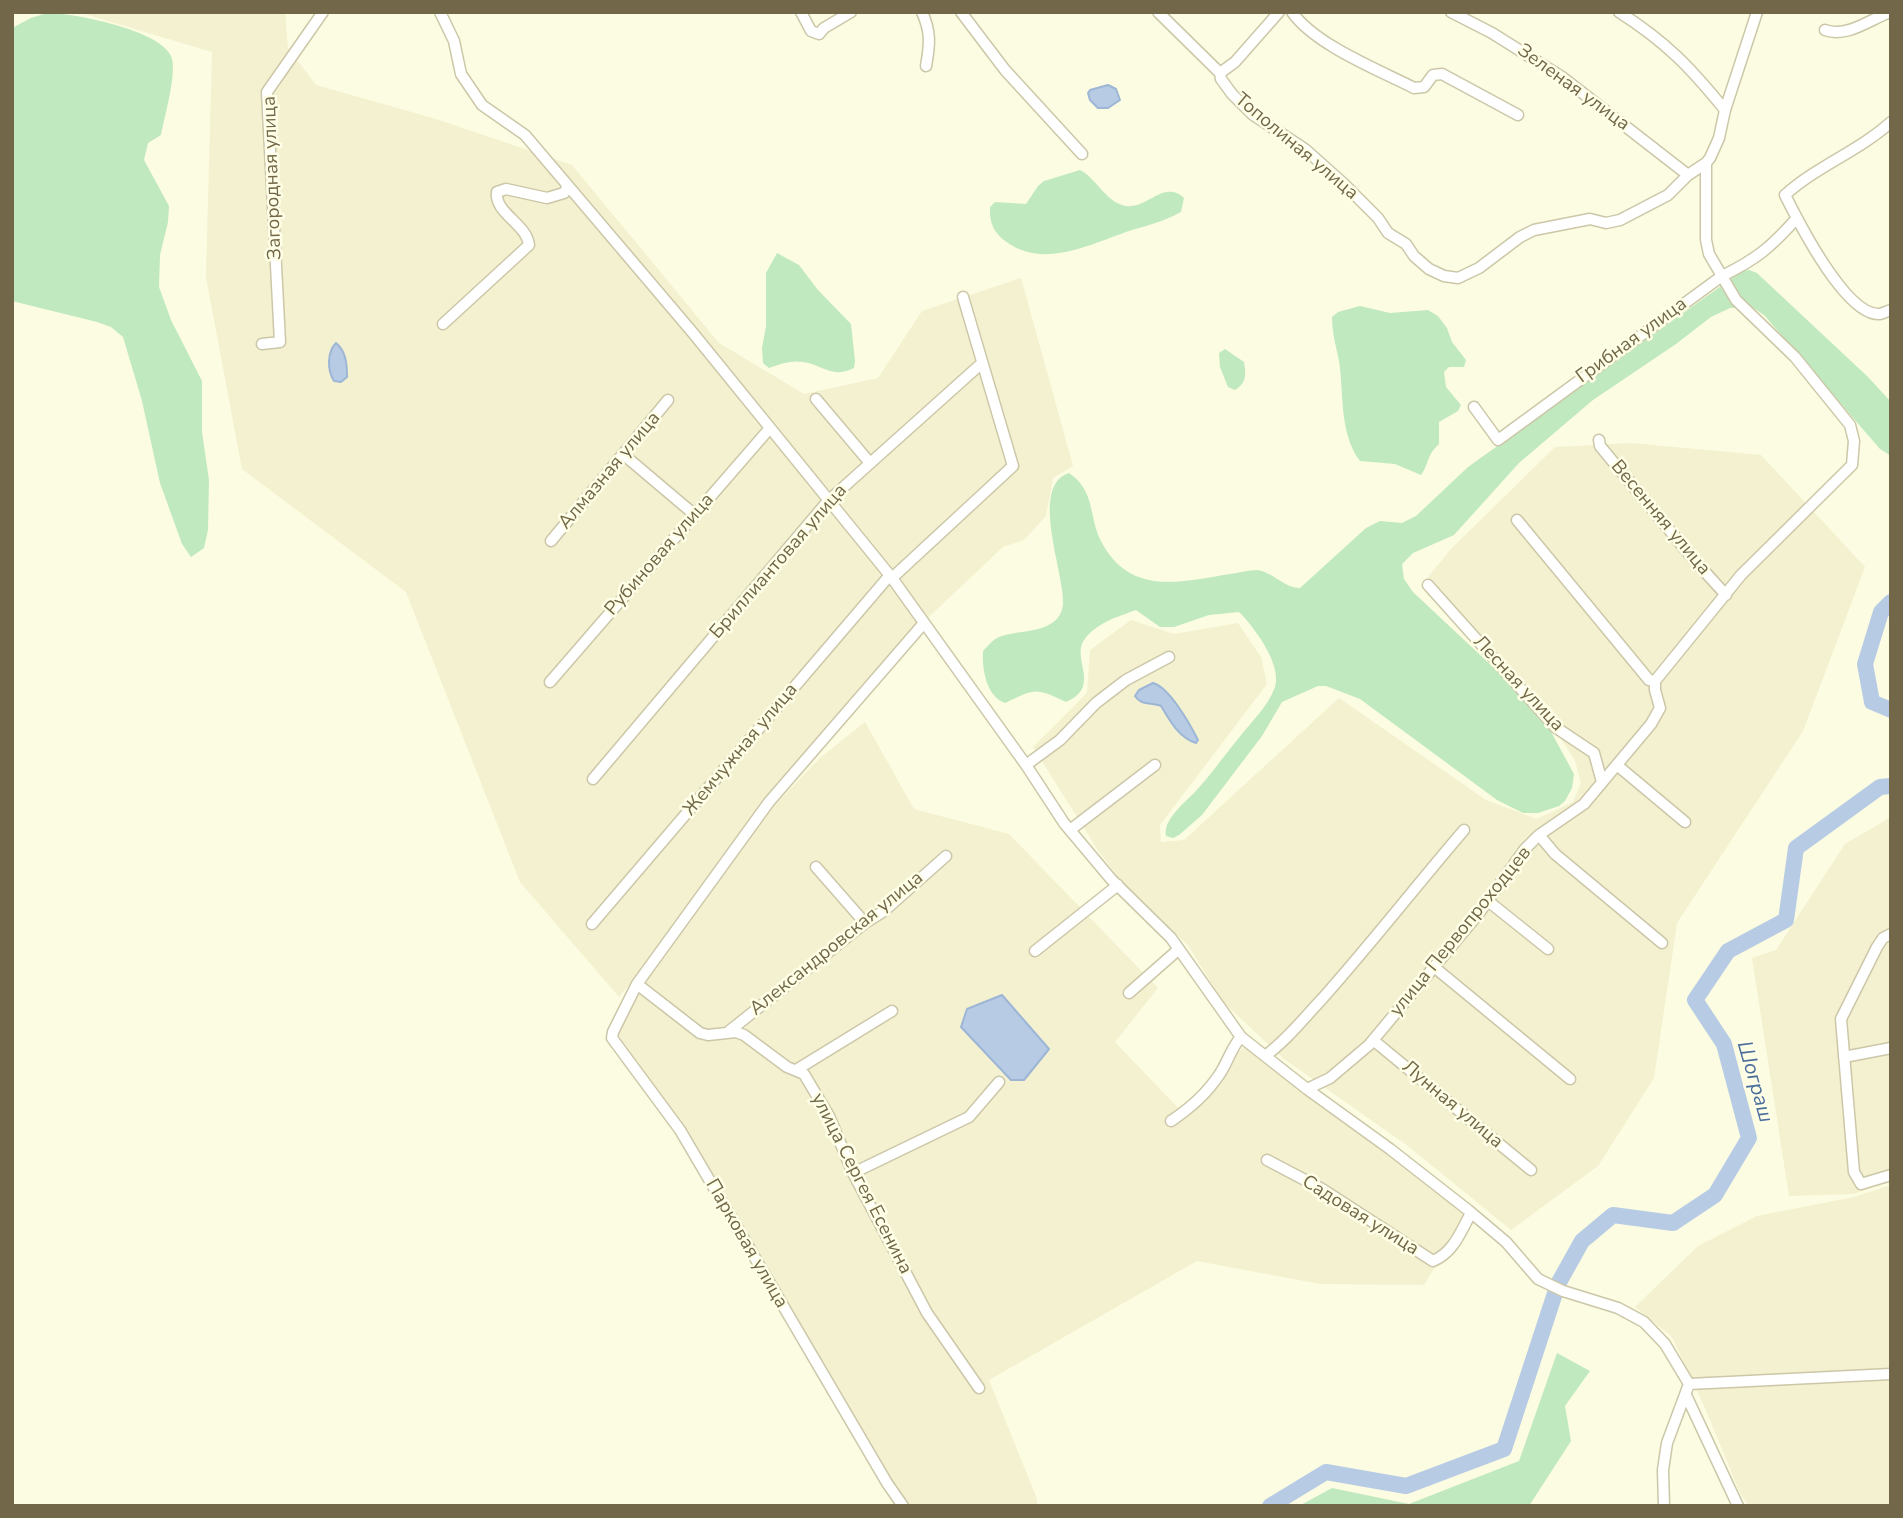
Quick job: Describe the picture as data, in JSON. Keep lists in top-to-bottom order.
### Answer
{
  "streets": {
    "street": [
      "Зеленая улица",
      "Тополиная улица",
      "Загородная улица",
      "Грибная улица",
      "Алмазная улица",
      "Весенняя улица",
      "Рубиновая улица",
      "Бриллиантовая улица",
      "Лесная улица",
      "Жемчужная улица",
      "улица Первопроходцев",
      "Александровская улица",
      "Лунная улица",
      "улица Сергея Есенина",
      "Садовая улица",
      "Парковая улица"
    ]
  },
  "crossings": [
    ["Зеленая улица", "Тополиная улица"],
    ["Бриллиантовая улица", "Жемчужная улица"],
    ["Лесная улица", "улица Первопроходцев"],
    ["улица Первопроходцев", "Лунная улица"],
    ["Александровская улица", "улица Сергея Есенина"],
    ["улица Сергея Есенина", "Парковая улица"]
  ],
  "water": ["Шограш"]
}
